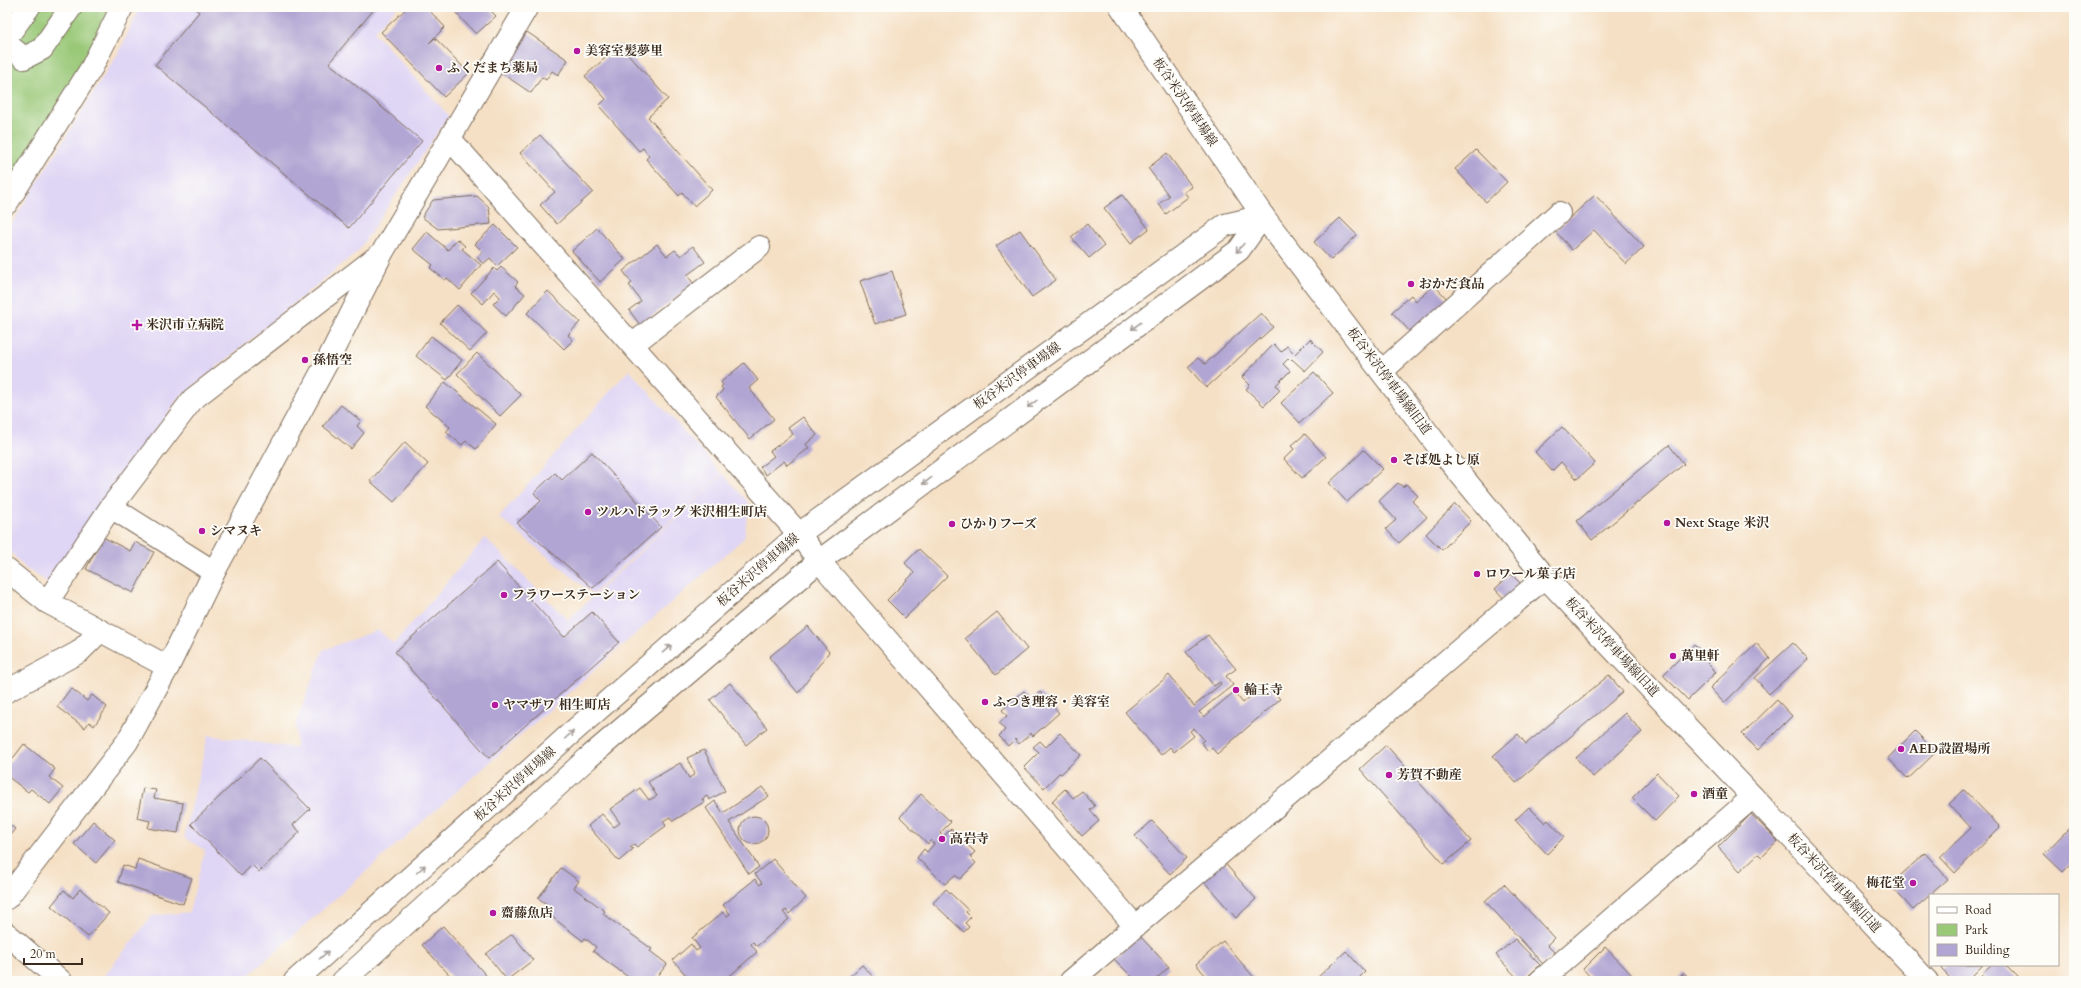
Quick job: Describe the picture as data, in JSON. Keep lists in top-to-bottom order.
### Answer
{
  "streets": {
    "street": ["板谷米沢停車場線", "板谷米沢停車場線旧道"]
  },
  "crossings": [
    ["板谷米沢停車場線", "板谷米沢停車場線旧道"]
  ],
  "places": {
    "other": [
      "美容室髪夢里",
      "ふくだまち薬局",
      "おかだ食品",
      "孫悟空",
      "そば処よし原",
      "ツルハドラッグ 米沢相生町店",
      "Next Stage 米沢",
      "ひかりフーズ",
      "シマヌキ",
      "ロワール菓子店",
      "フラワーステーション",
      "萬里軒",
      "輪王寺",
      "ふつき理容・美容室",
      "ヤマザワ 相生町店",
      "AED設置場所",
      "芳賀不動産",
      "酒童",
      "高岩寺",
      "梅花堂",
      "齋藤魚店"
    ],
    "health": ["米沢市立病院"]
  },
  "legend": ["Road", "Park", "Building"],
  "scale_bar": "20 m"
}
